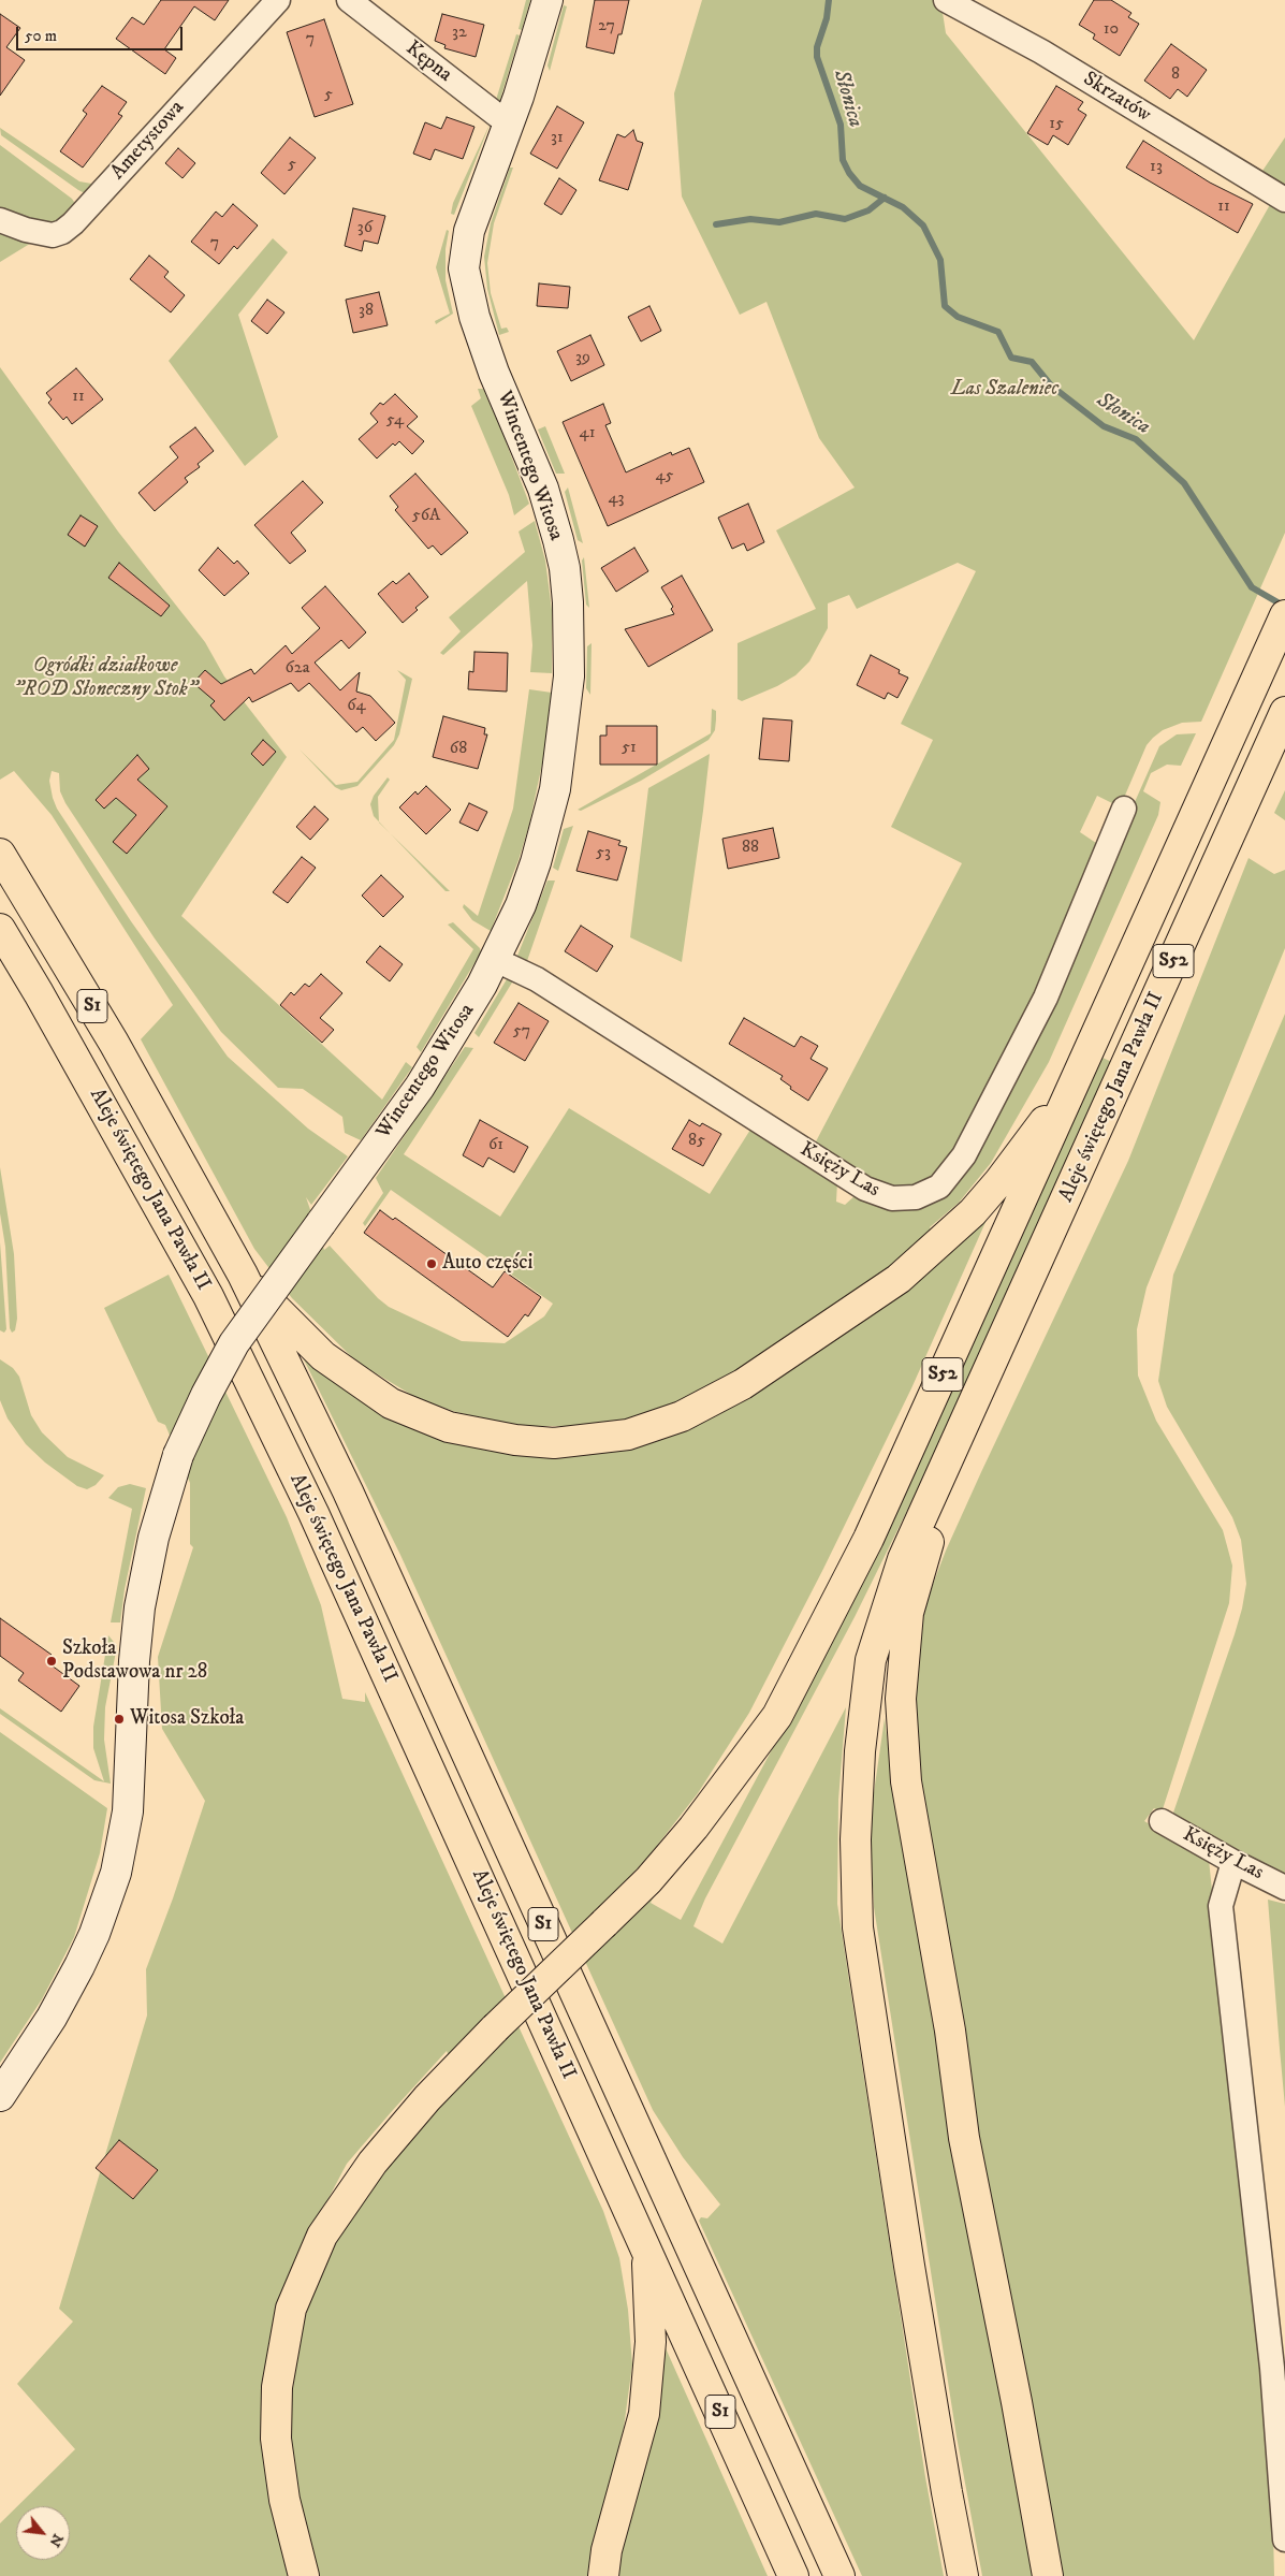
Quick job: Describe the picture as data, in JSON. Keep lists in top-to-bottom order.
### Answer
{
  "streets": {
    "highway": ["S52", "S1", "Aleje świętego Jana Pawła II"],
    "street": [
      "Kępna",
      "Skrzatów",
      "Ametystowa",
      "Wincentego Witosa",
      "Księży Las"
    ]
  },
  "crossings": [
    ["Kępna", "Wincentego Witosa"],
    ["Wincentego Witosa", "Księży Las"],
    ["S52", "Aleje świętego Jana Pawła II"],
    ["S1", "Aleje świętego Jana Pawła II"]
  ],
  "water": ["Słonica"],
  "parks": ["Las Szaleniec", "Ogródki działkowe \"ROD Słoneczny Stok\""],
  "places": ["Auto części", "Szkoła Podstawowa nr 28", "Witosa Szkoła"],
  "house_numbers": [
    "27",
    "10",
    "32",
    "7",
    "8",
    "5",
    "15",
    "31",
    "5",
    "13",
    "11",
    "36",
    "7",
    "38",
    "39",
    "11",
    "54",
    "41",
    "45",
    "43",
    "56A",
    "62a",
    "64",
    "51",
    "68",
    "88",
    "53",
    "57",
    "85",
    "61"
  ],
  "scale_bar": "50 m",
  "north": "bottom right"
}
